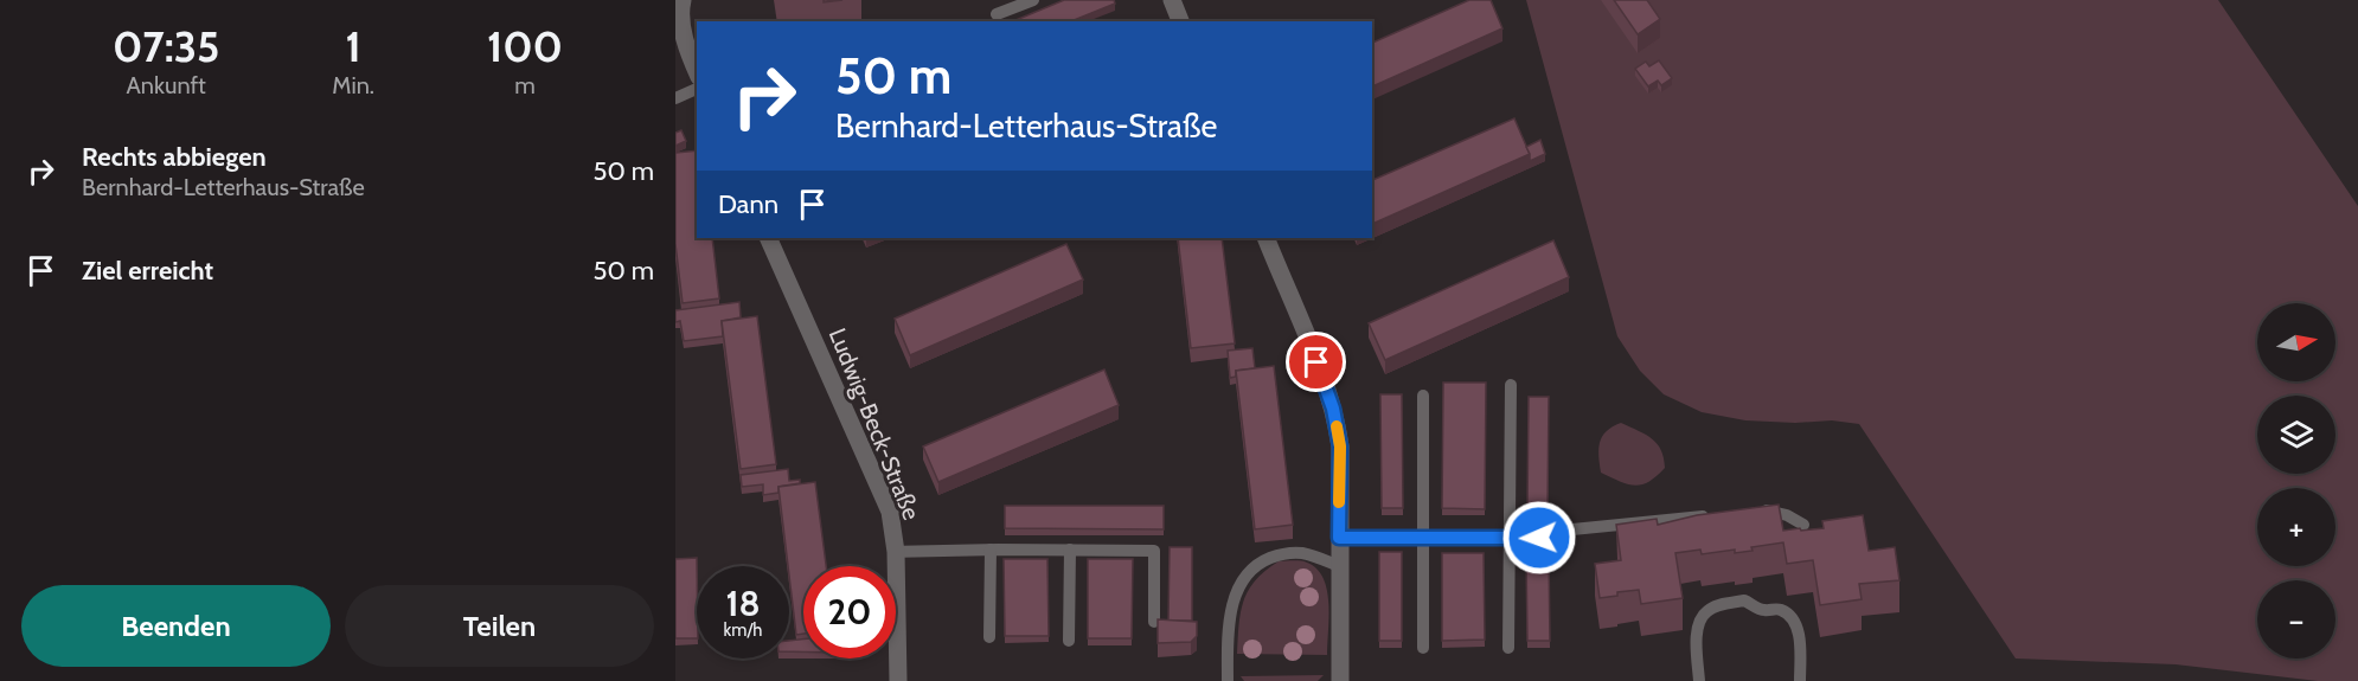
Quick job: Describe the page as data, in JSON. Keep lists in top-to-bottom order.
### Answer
{
  "streets": {
    "street": ["Ludwig-Beck-Straße"]
  },
  "north": "right",
  "page": {
    "eta": [
      "07:35",
      "Ankunft",
      "1",
      "Min.",
      "100",
      "m"
    ],
    "turn": ["50 m", "Bernhard-Letterhaus-Straße"],
    "list": [
      {
        "name": "Rechts abbiegen",
        "note": "Bernhard-Letterhaus-Straße",
        "value": "50 m"
      },
      {
        "name": "Ziel erreicht",
        "value": "50 m"
      }
    ],
    "then": "Dann",
    "map_buttons": ["+", "−"],
    "speed": "18 km/h",
    "limit": "20",
    "buttons": ["Beenden", "Teilen"]
  }
}
